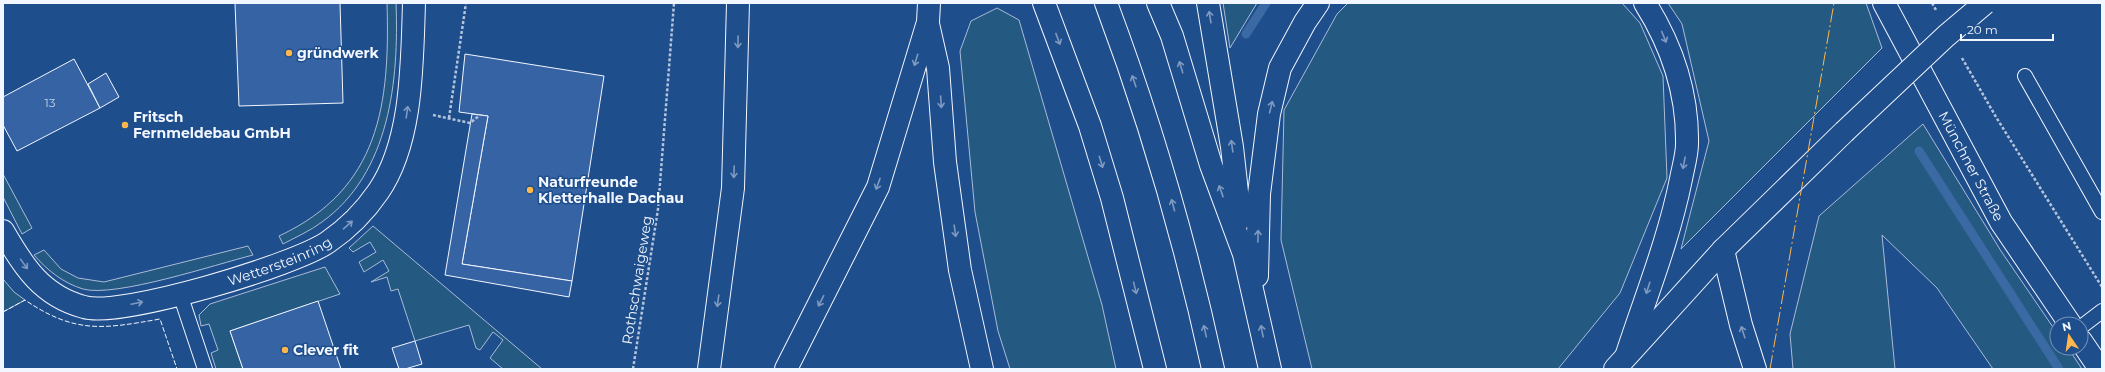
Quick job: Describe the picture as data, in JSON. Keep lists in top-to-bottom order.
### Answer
{
  "streets": {
    "main road": ["Münchner Straße", "Wettersteinring"],
    "path": ["Rothschwaigeweg"]
  },
  "places": [
    "gründwerk",
    "Fritsch Fernmeldebau GmbH",
    "Naturfreunde Kletterhalle Dachau",
    "Clever fit"
  ],
  "house_numbers": ["13"],
  "scale_bar": "20 m",
  "north": "top"
}
